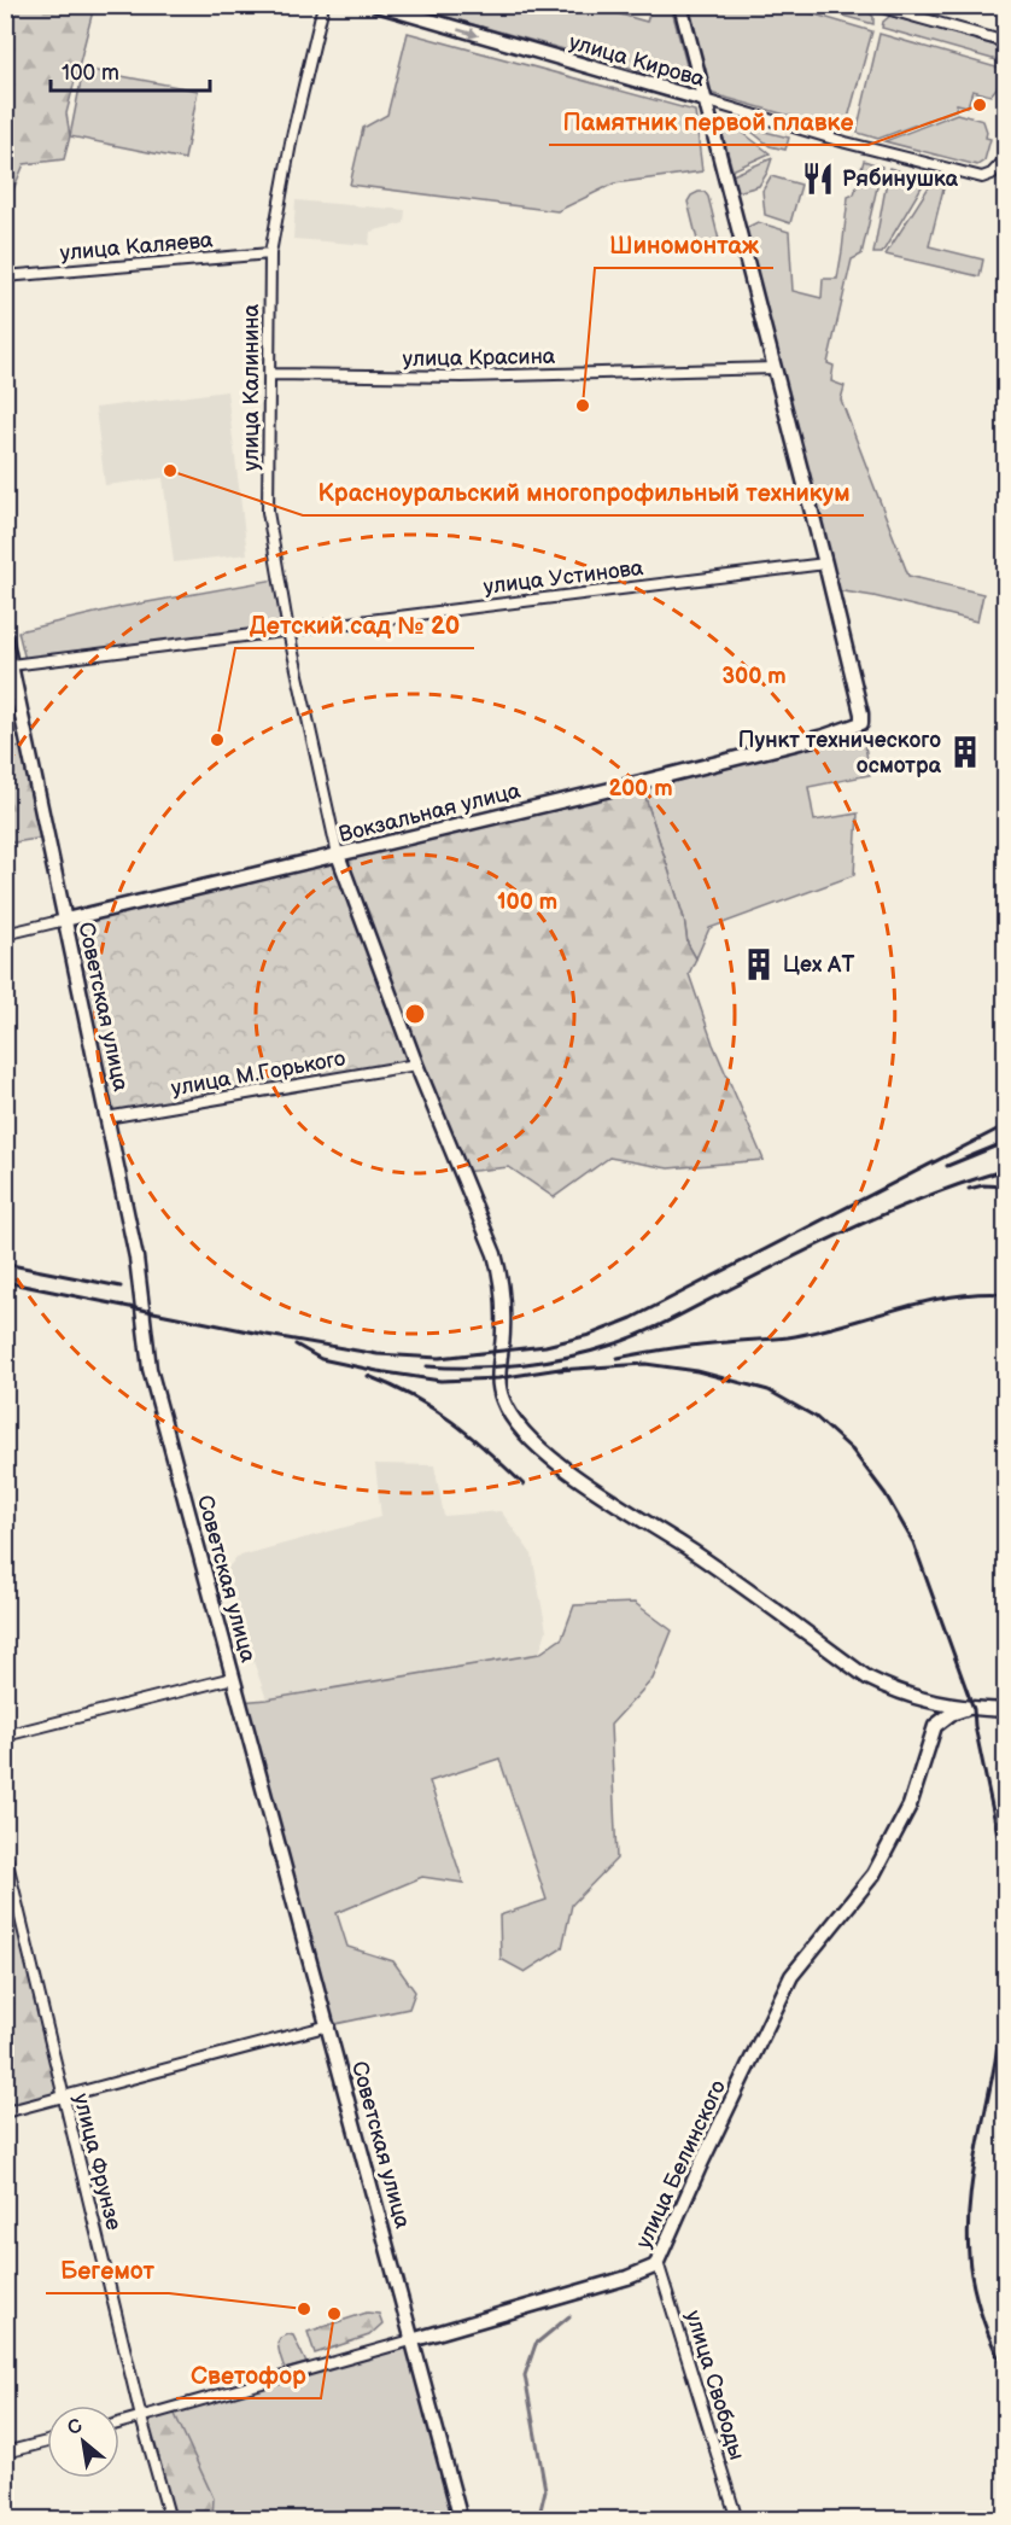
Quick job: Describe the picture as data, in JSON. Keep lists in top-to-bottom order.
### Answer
{
  "streets": {
    "street": [
      "улица Кирова",
      "улица Каляева",
      "улица Красина",
      "улица Калинина",
      "улица Устинова",
      "Вокзальная улица",
      "Советская улица",
      "улица М.Горького",
      "улица Фрунзе",
      "улица Белинского",
      "улица Свободы"
    ]
  },
  "crossings": [
    ["улица Каляева", "улица Калинина"],
    ["улица Красина", "улица Калинина"],
    ["улица Калинина", "улица Устинова"],
    ["улица Калинина", "Вокзальная улица"],
    ["улица Устинова", "Вокзальная улица"],
    ["улица Устинова", "Советская улица"],
    ["Вокзальная улица", "Советская улица"],
    ["Советская улица", "улица М.Горького"],
    ["Советская улица", "улица Белинского"],
    ["улица Фрунзе", "улица Белинского"],
    ["улица Белинского", "улица Свободы"]
  ],
  "one_way": ["улица Кирова"],
  "places": {
    "other": [
      "Памятник первой плавке",
      "Шиномонтаж",
      "Красноуральский многопрофильный техникум",
      "Детский сад № 20",
      "Бегемот",
      "Светофор"
    ],
    "restaurant": ["Рябинушка"],
    "building": ["Пункт технического осмотра", "Цех АТ"]
  },
  "scale_bar": "100 m",
  "north": "top left",
  "rings": ["300 m", "200 m", "100 m"]
}
